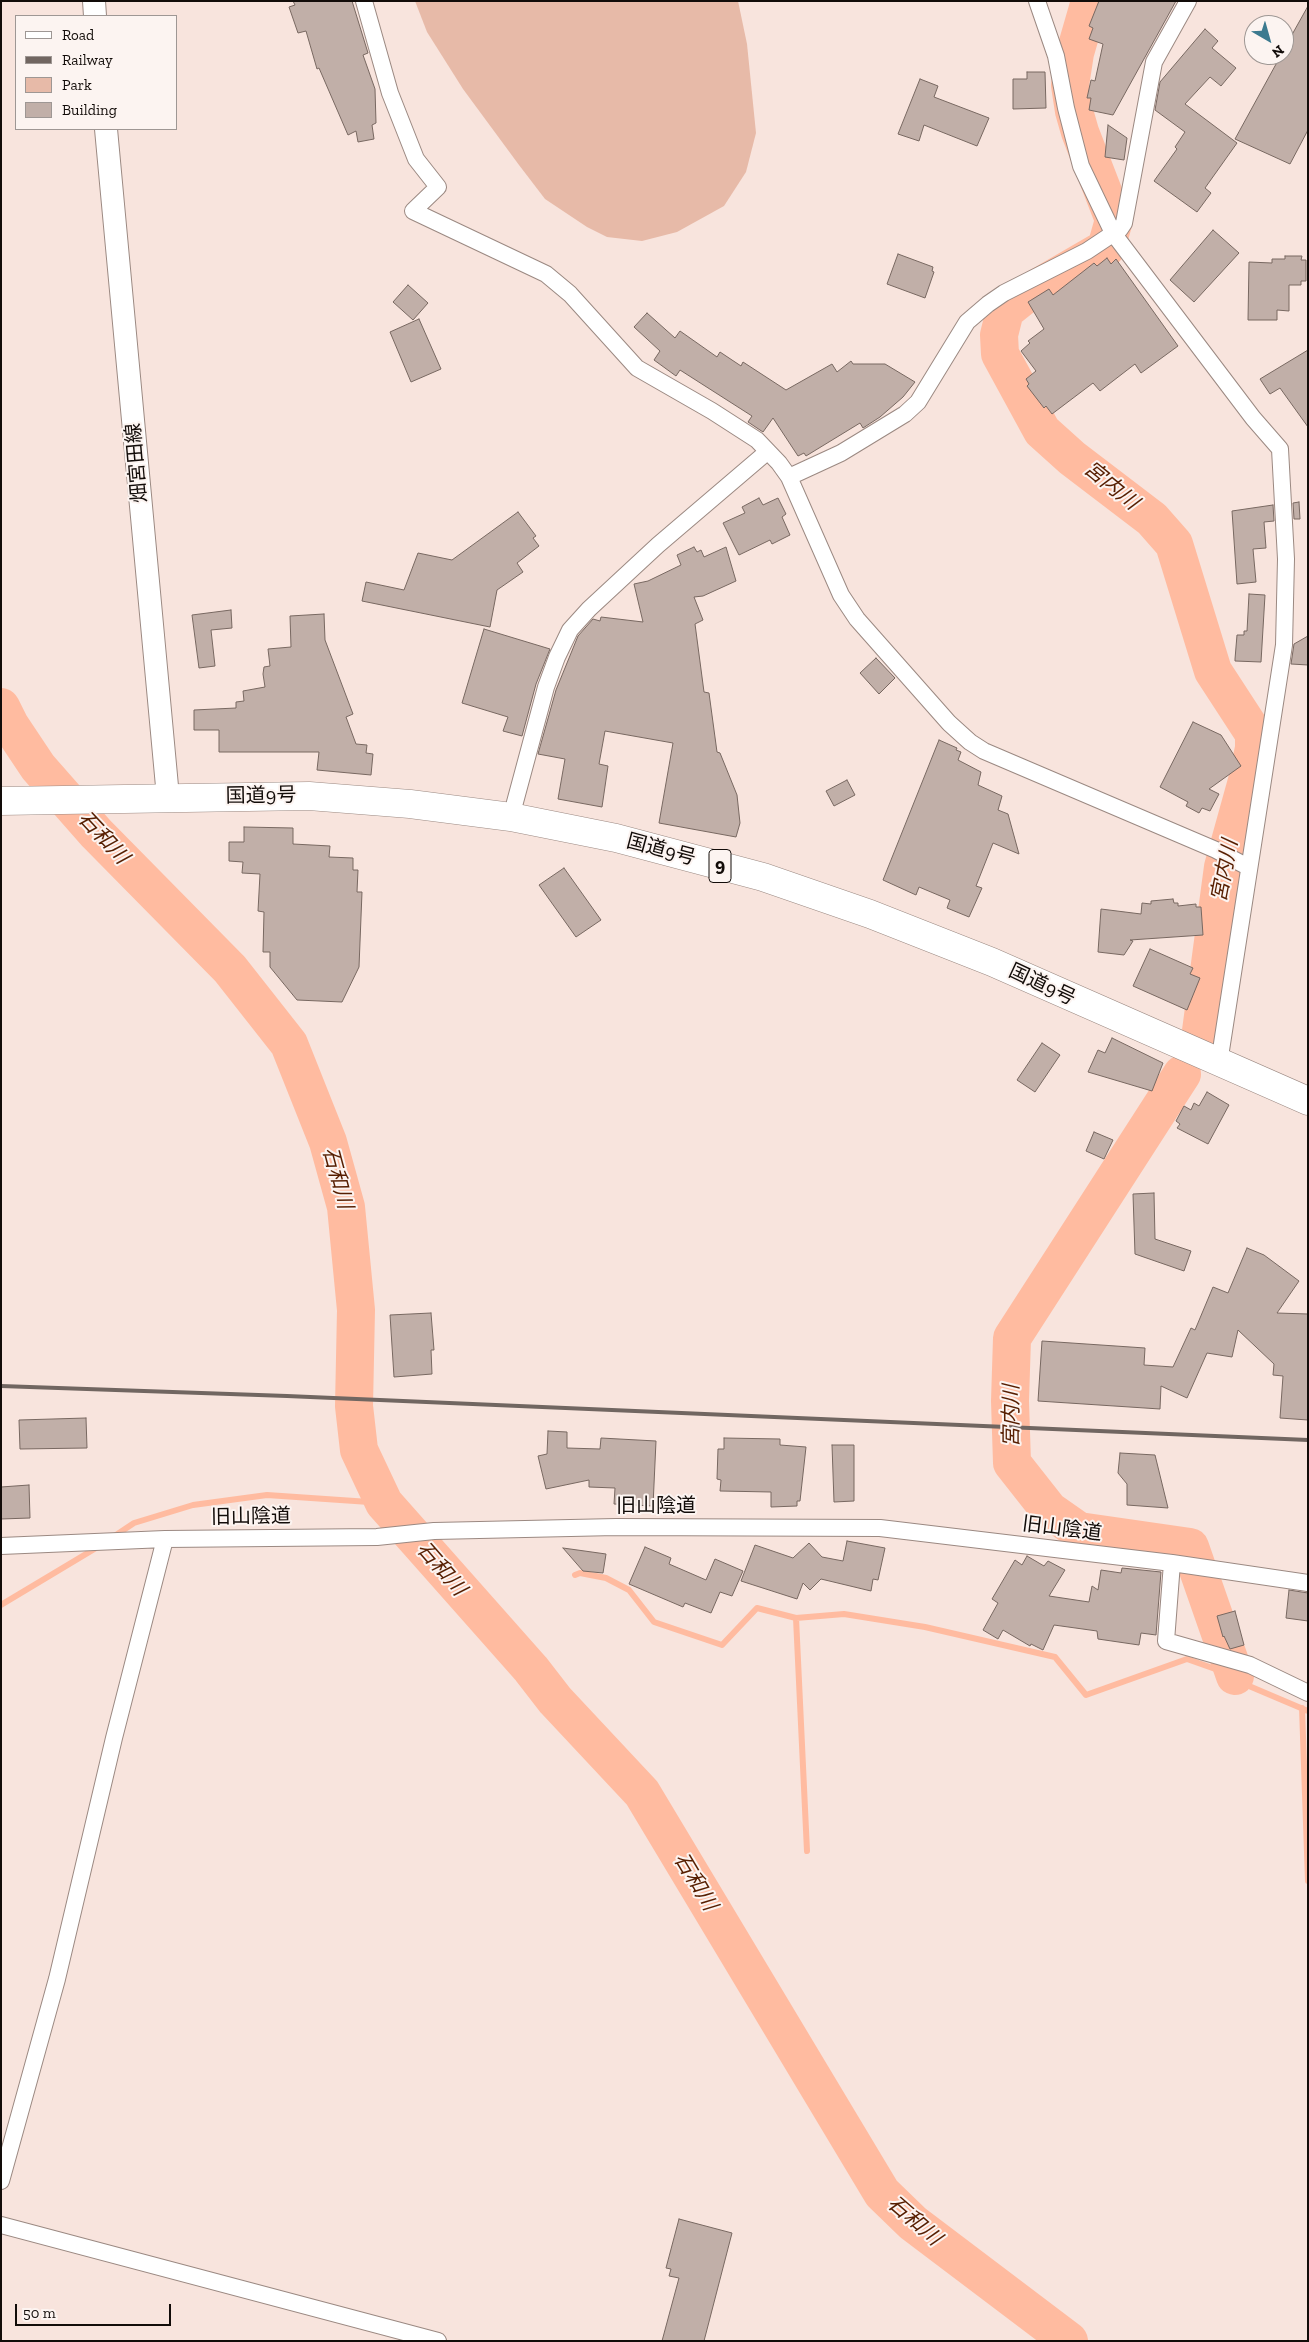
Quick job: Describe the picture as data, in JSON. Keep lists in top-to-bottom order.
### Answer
{
  "streets": {
    "highway": ["国道9号", "9"],
    "main road": ["畑宮田線"],
    "street": ["旧山陰道"]
  },
  "crossings": [
    ["畑宮田線", "国道9号"]
  ],
  "water": ["宮内川", "石和川"],
  "legend": [
    "Road",
    "Railway",
    "Park",
    "Building"
  ],
  "scale_bar": "50 m",
  "north": "bottom right"
}
